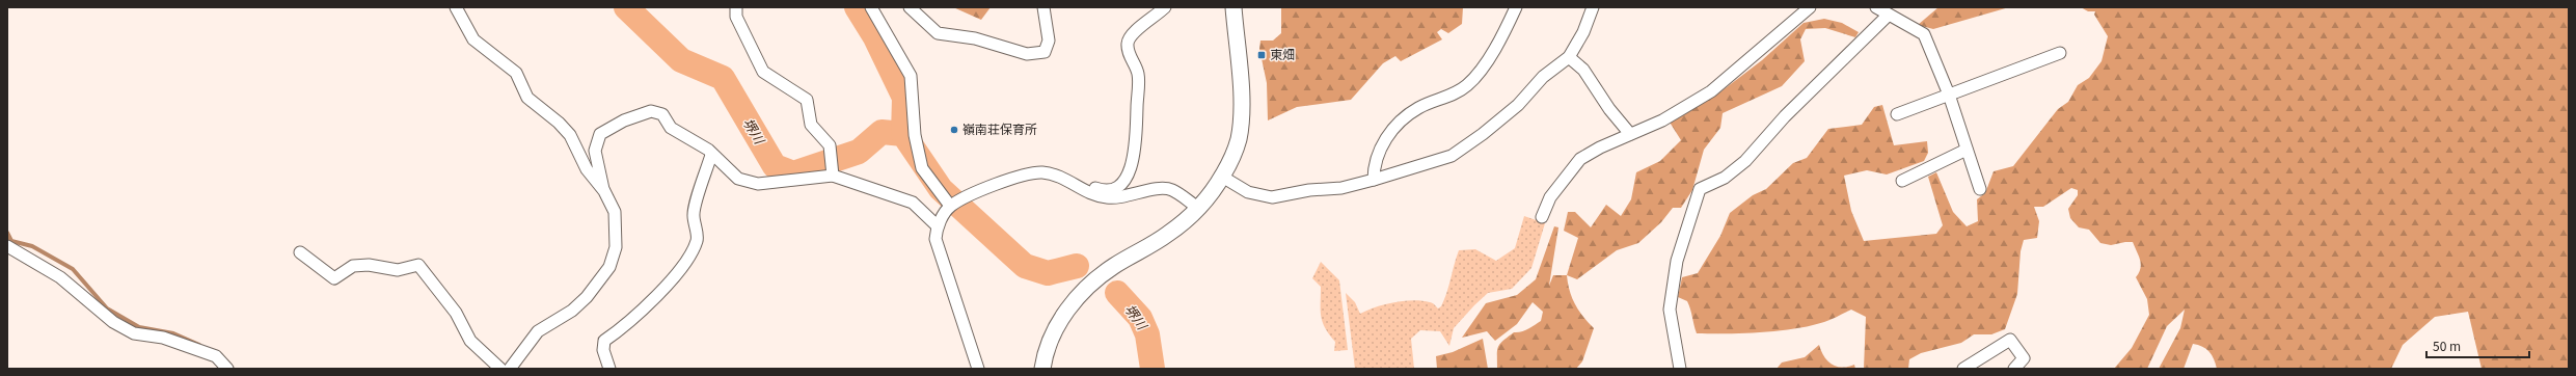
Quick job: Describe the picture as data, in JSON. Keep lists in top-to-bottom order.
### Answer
{
  "water": ["堺川"],
  "places": {
    "transit": ["東畑"],
    "other": ["嶺南荘保育所"]
  },
  "scale_bar": "50 m"
}
